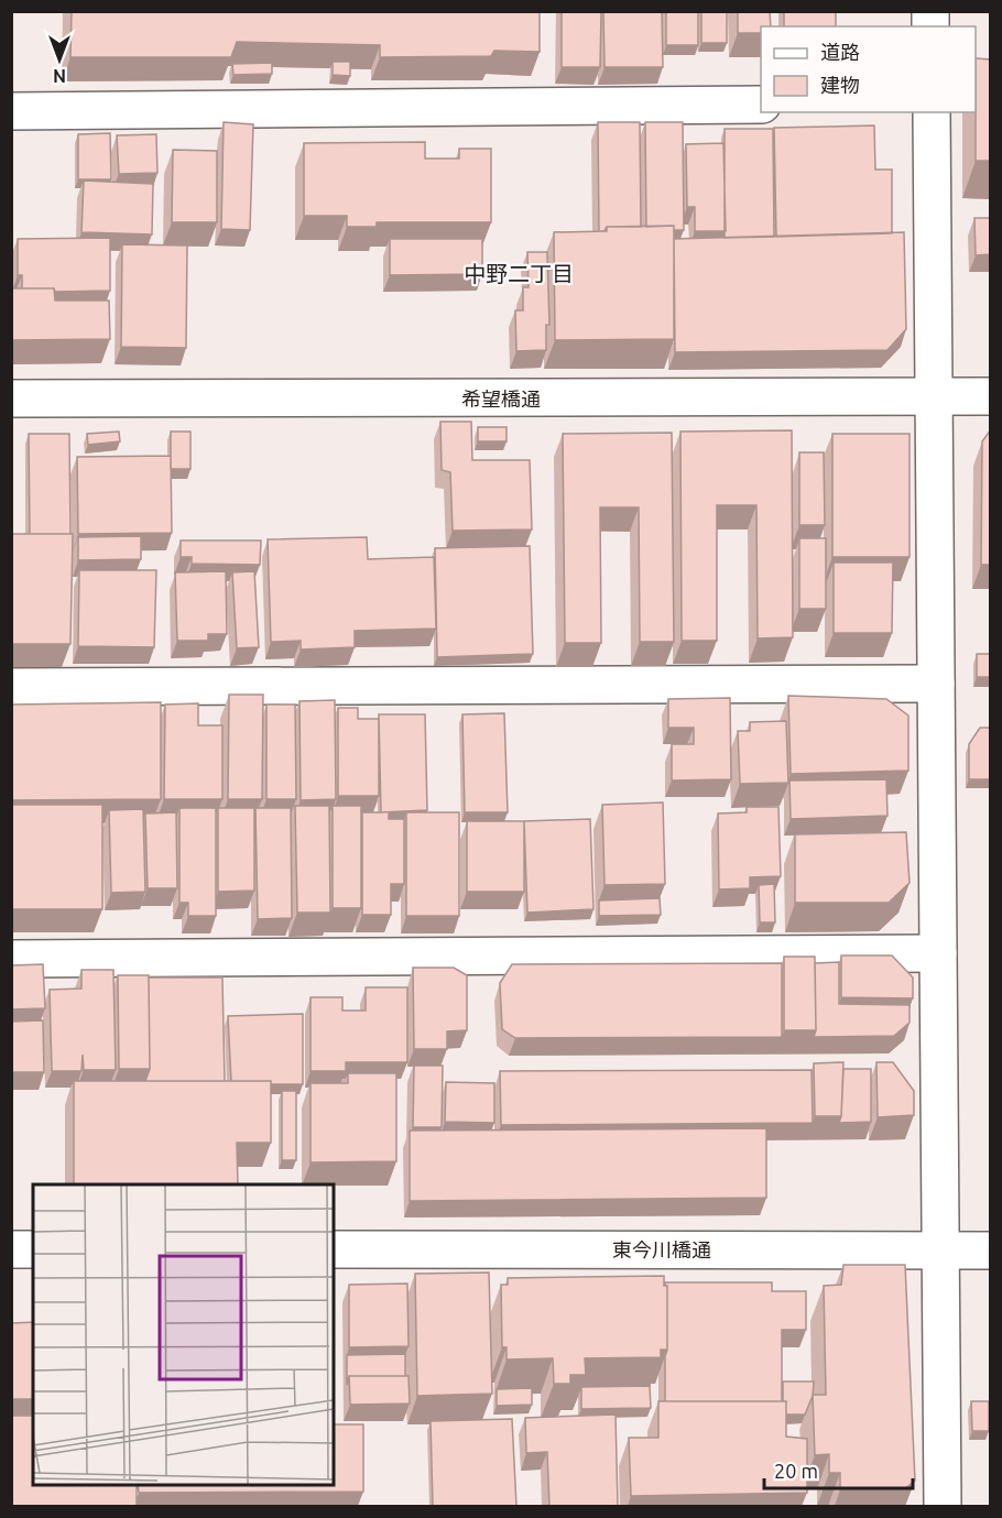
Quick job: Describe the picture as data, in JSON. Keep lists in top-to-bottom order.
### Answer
{
  "streets": {
    "street": ["希望橋通", "東今川橋通"]
  },
  "districts": ["中野二丁目"],
  "legend": ["道路", "建物"],
  "scale_bar": "20 m",
  "north": "bottom"
}
